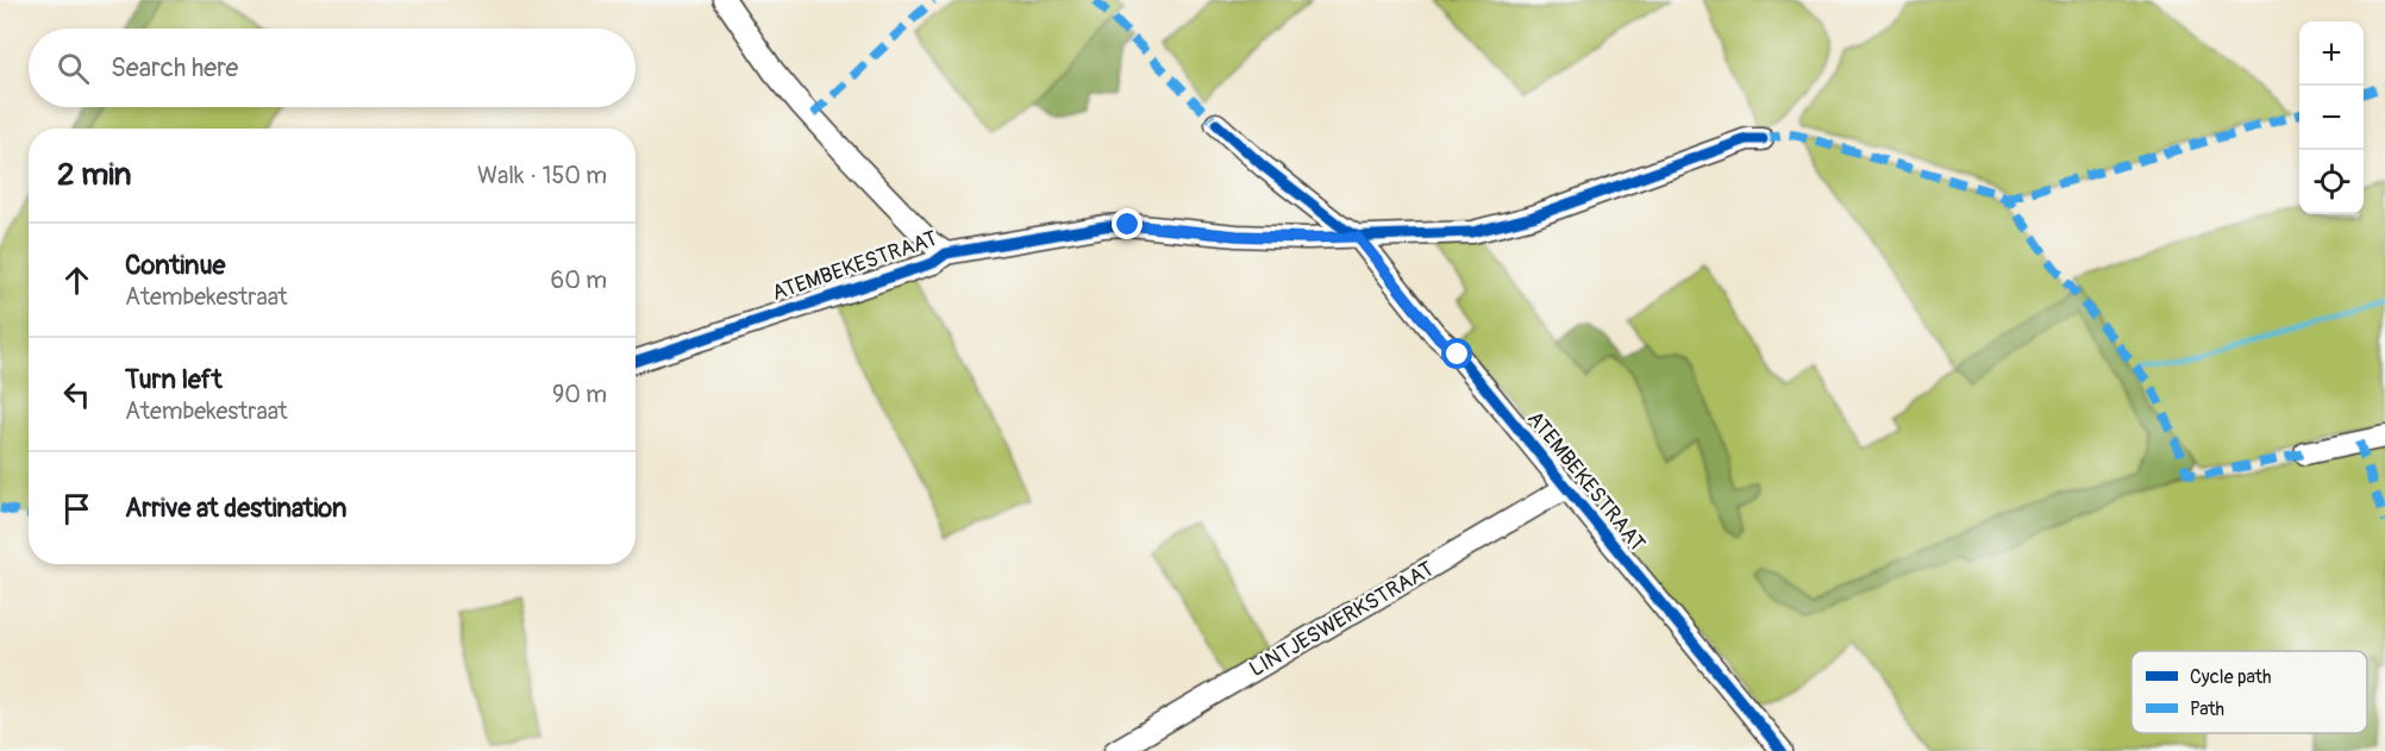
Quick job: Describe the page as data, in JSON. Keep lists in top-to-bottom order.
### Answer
{
  "streets": {
    "street": ["ATEMBEKESTRAAT", "LINTJESWERKSTRAAT"]
  },
  "crossings": [
    ["ATEMBEKESTRAAT", "LINTJESWERKSTRAAT"]
  ],
  "legend": ["Cycle path", "Path"],
  "page": {
    "map_buttons": ["+", "−"],
    "search": "Search here",
    "heading": ["2 min", "Walk · 150 m"],
    "list": [
      ["Continue", "Atembekestraat", "60 m"],
      ["Turn left", "Atembekestraat", "90 m"],
      "Arrive at destination"
    ]
  }
}
